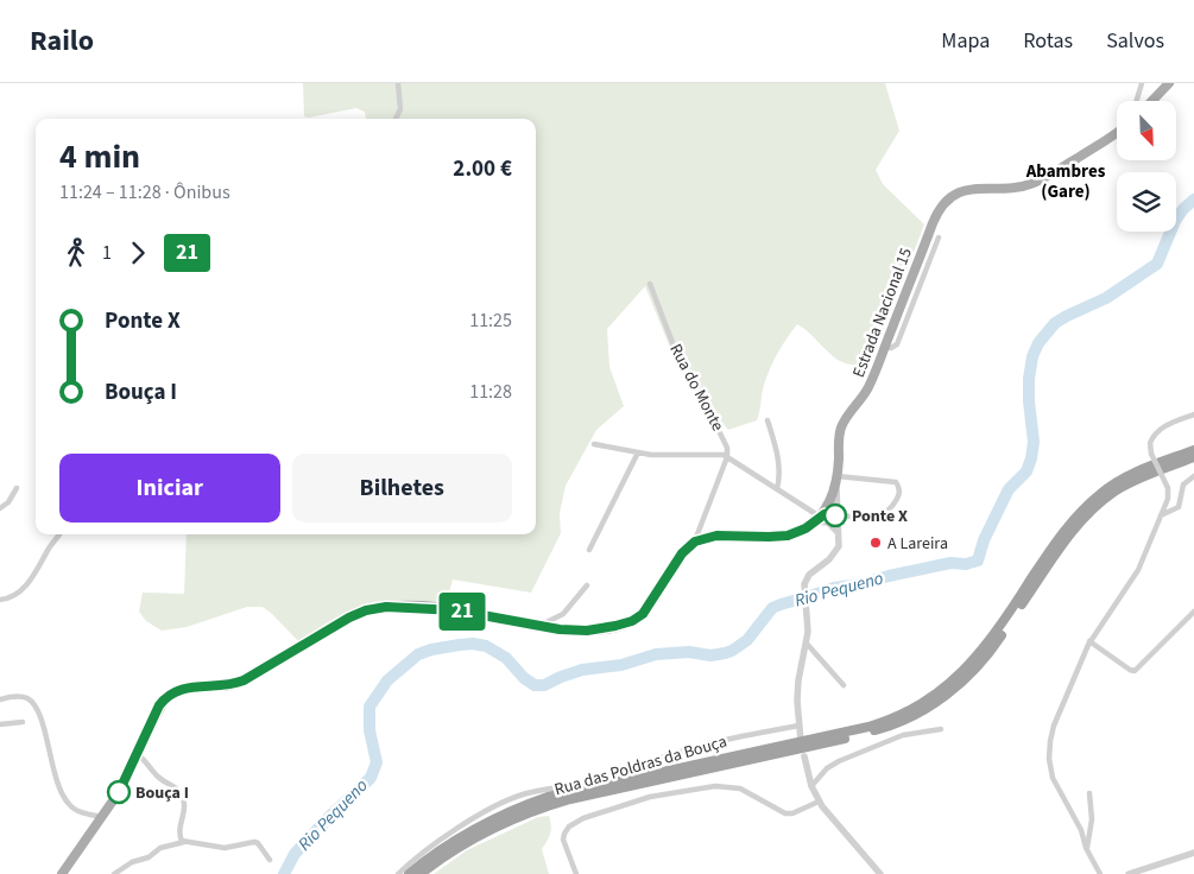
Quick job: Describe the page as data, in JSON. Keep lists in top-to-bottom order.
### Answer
{
  "streets": {
    "main road": ["Estrada Nacional 15"],
    "street": ["Rua do Monte", "Rua das Poldras da Bouça"]
  },
  "districts": ["Abambres (Gare)"],
  "water": ["Rio Pequeno"],
  "places": ["Ponte X", "A Lareira", "Bouça I"],
  "lines": ["bus line 21"],
  "north": "bottom right",
  "page": {
    "header": "Railo",
    "nav": ["Mapa", "Rotas", "Salvos"],
    "on_map": "21",
    "heading": ["4 min", "11:24 – 11:28 · Ônibus", "2.00 €"],
    "legs": ["1", "21"],
    "list": [
      {
        "name": "Ponte X",
        "value": "11:25"
      },
      {
        "name": "Bouça I",
        "value": "11:28"
      }
    ],
    "buttons": ["Iniciar", "Bilhetes"]
  }
}
